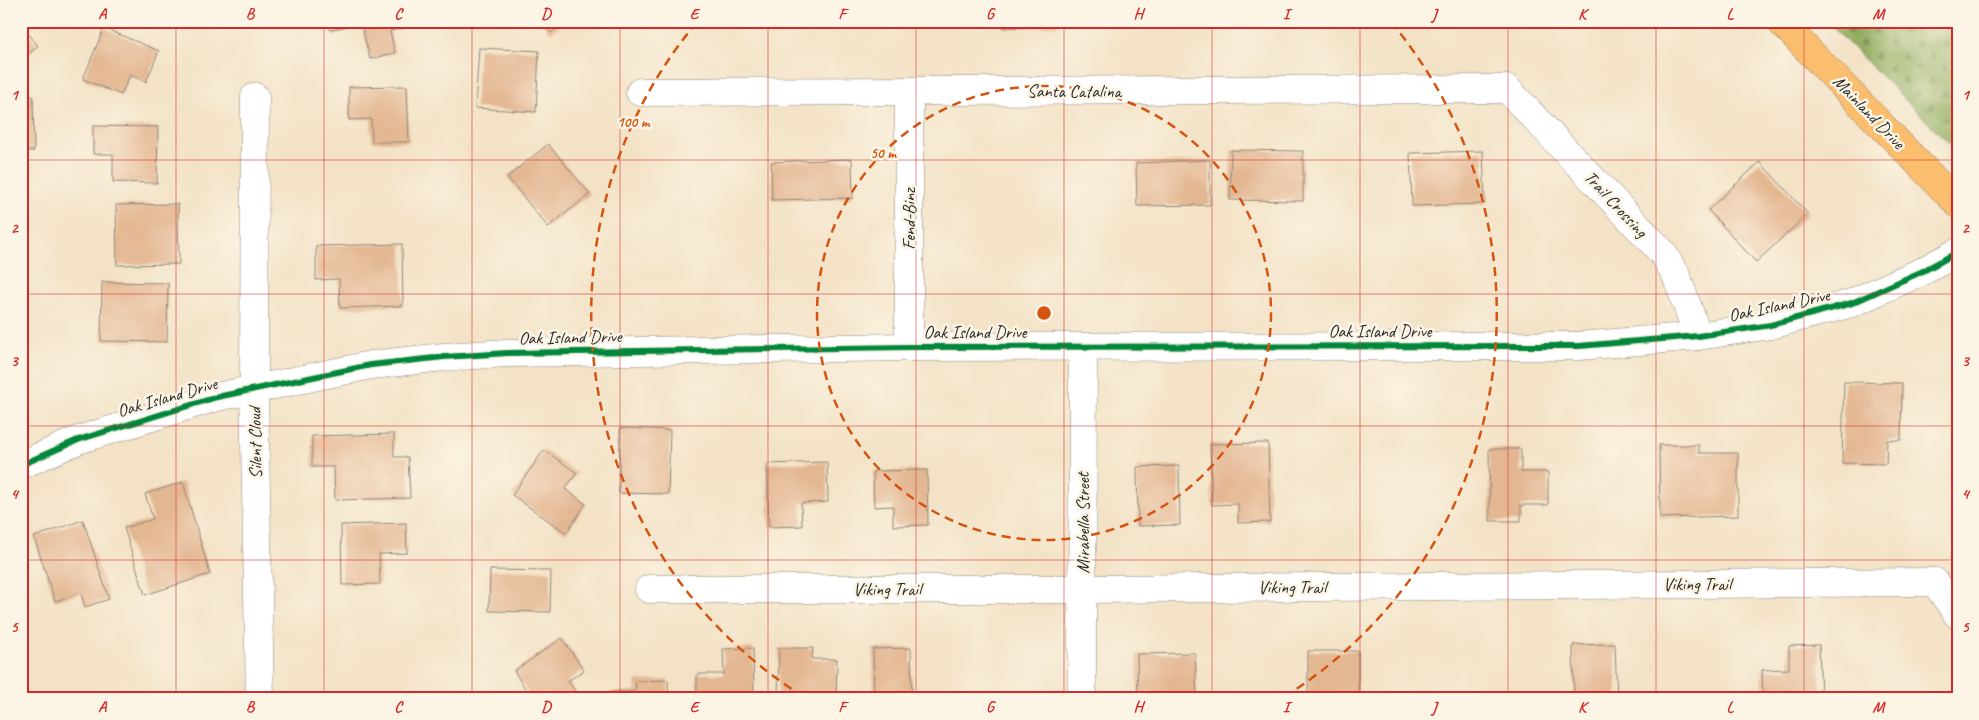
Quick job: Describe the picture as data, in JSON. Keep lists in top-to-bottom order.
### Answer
{
  "streets": {
    "main road": ["Mainland Drive"],
    "street": [
      "Santa Catalina",
      "Trail Crossing",
      "Fend-Binz",
      "Oak Island Drive",
      "Silent Cloud",
      "Mirabella Street",
      "Viking Trail"
    ]
  },
  "crossings": [
    ["Santa Catalina", "Trail Crossing"],
    ["Santa Catalina", "Fend-Binz"],
    ["Trail Crossing", "Oak Island Drive"],
    ["Fend-Binz", "Oak Island Drive"],
    ["Oak Island Drive", "Silent Cloud"],
    ["Oak Island Drive", "Mirabella Street"],
    ["Mirabella Street", "Viking Trail"]
  ],
  "grid": {
    "columns": [
      "A",
      "B",
      "C",
      "D",
      "E",
      "F",
      "G",
      "H",
      "I",
      "J",
      "K",
      "L",
      "M"
    ],
    "rows": [
      "1",
      "2",
      "3",
      "4",
      "5"
    ]
  },
  "rings": ["100 m", "50 m"]
}
